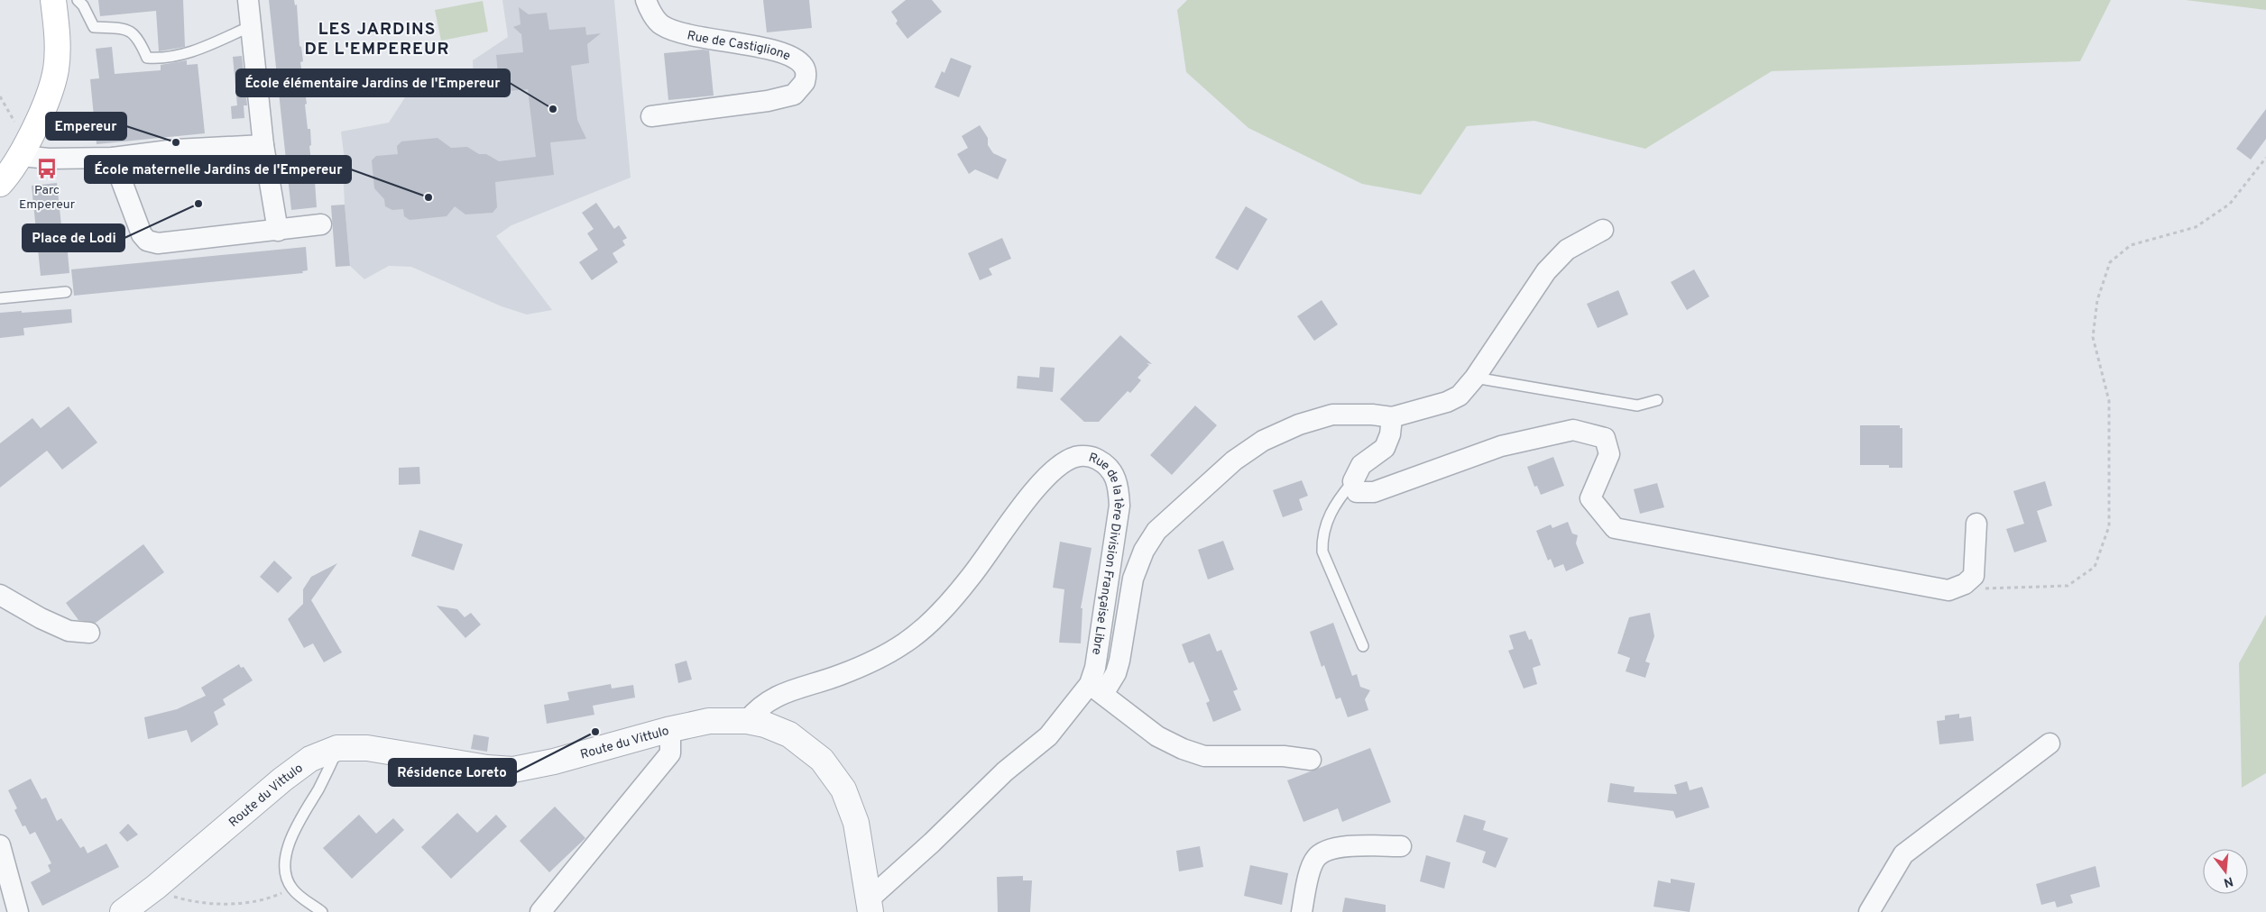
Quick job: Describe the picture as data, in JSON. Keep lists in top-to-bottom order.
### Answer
{
  "streets": {
    "street": ["Rue de Castiglione", "Rue de la 1ère Division Française Libre", "Route du Vittulo"]
  },
  "crossings": [
    ["Rue de la 1ère Division Française Libre", "Route du Vittulo"]
  ],
  "districts": ["LES JARDINS DE L'EMPEREUR"],
  "places": {
    "other": [
      "École élémentaire Jardins de l'Empereur",
      "Empereur",
      "École maternelle Jardins de l'Empereur",
      "Place de Lodi",
      "Résidence Loreto"
    ],
    "bus stop": ["Parc Empereur"]
  },
  "north": "bottom"
}
